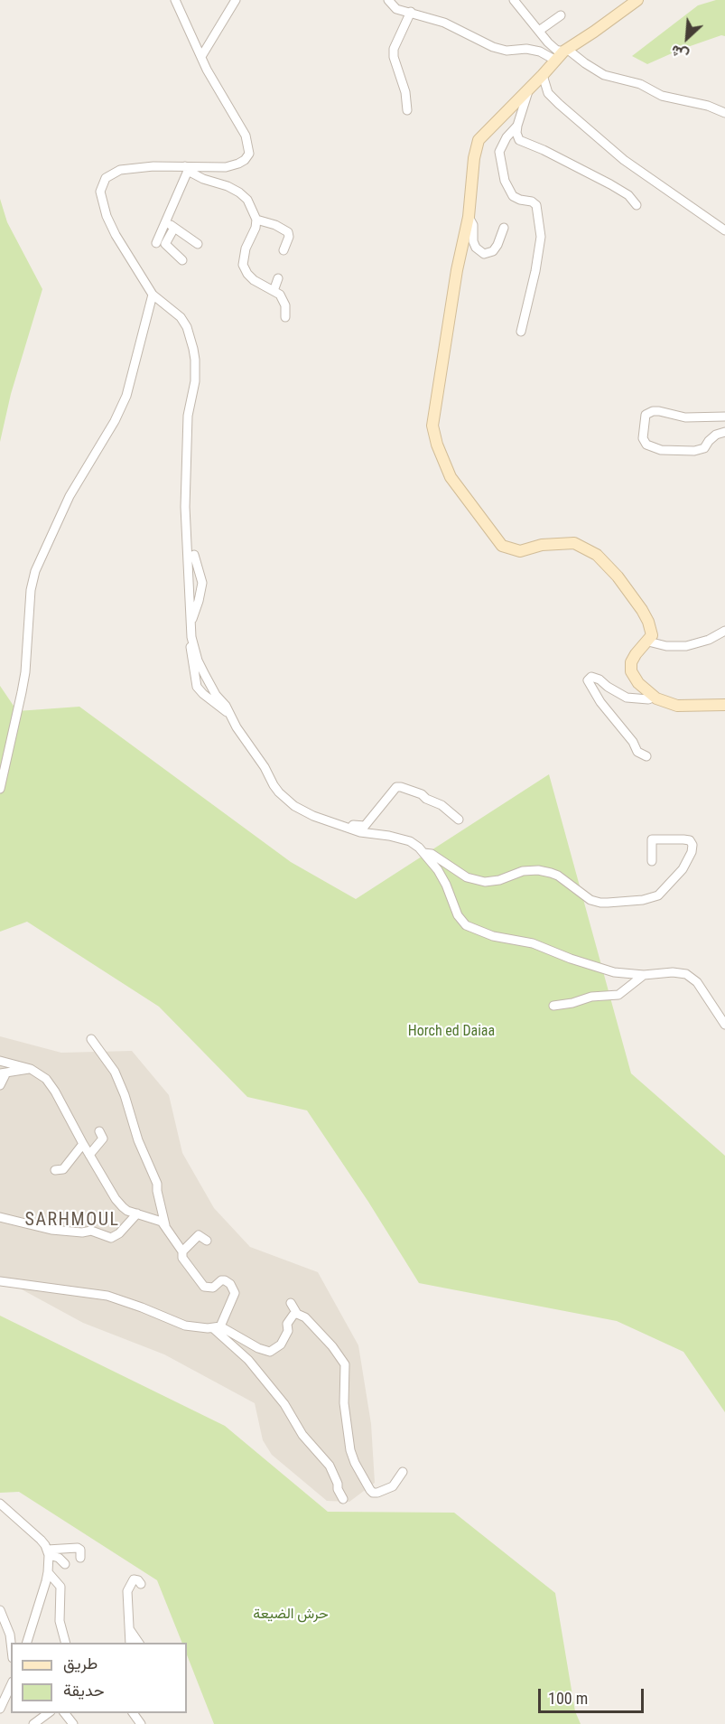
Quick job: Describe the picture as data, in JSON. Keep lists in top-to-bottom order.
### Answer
{
  "districts": ["SARHMOUL"],
  "parks": ["Horch ed Daiaa", "حرش الضيعة"],
  "legend": ["طريق", "حديقة"],
  "scale_bar": "100 m",
  "north": "bottom left"
}
